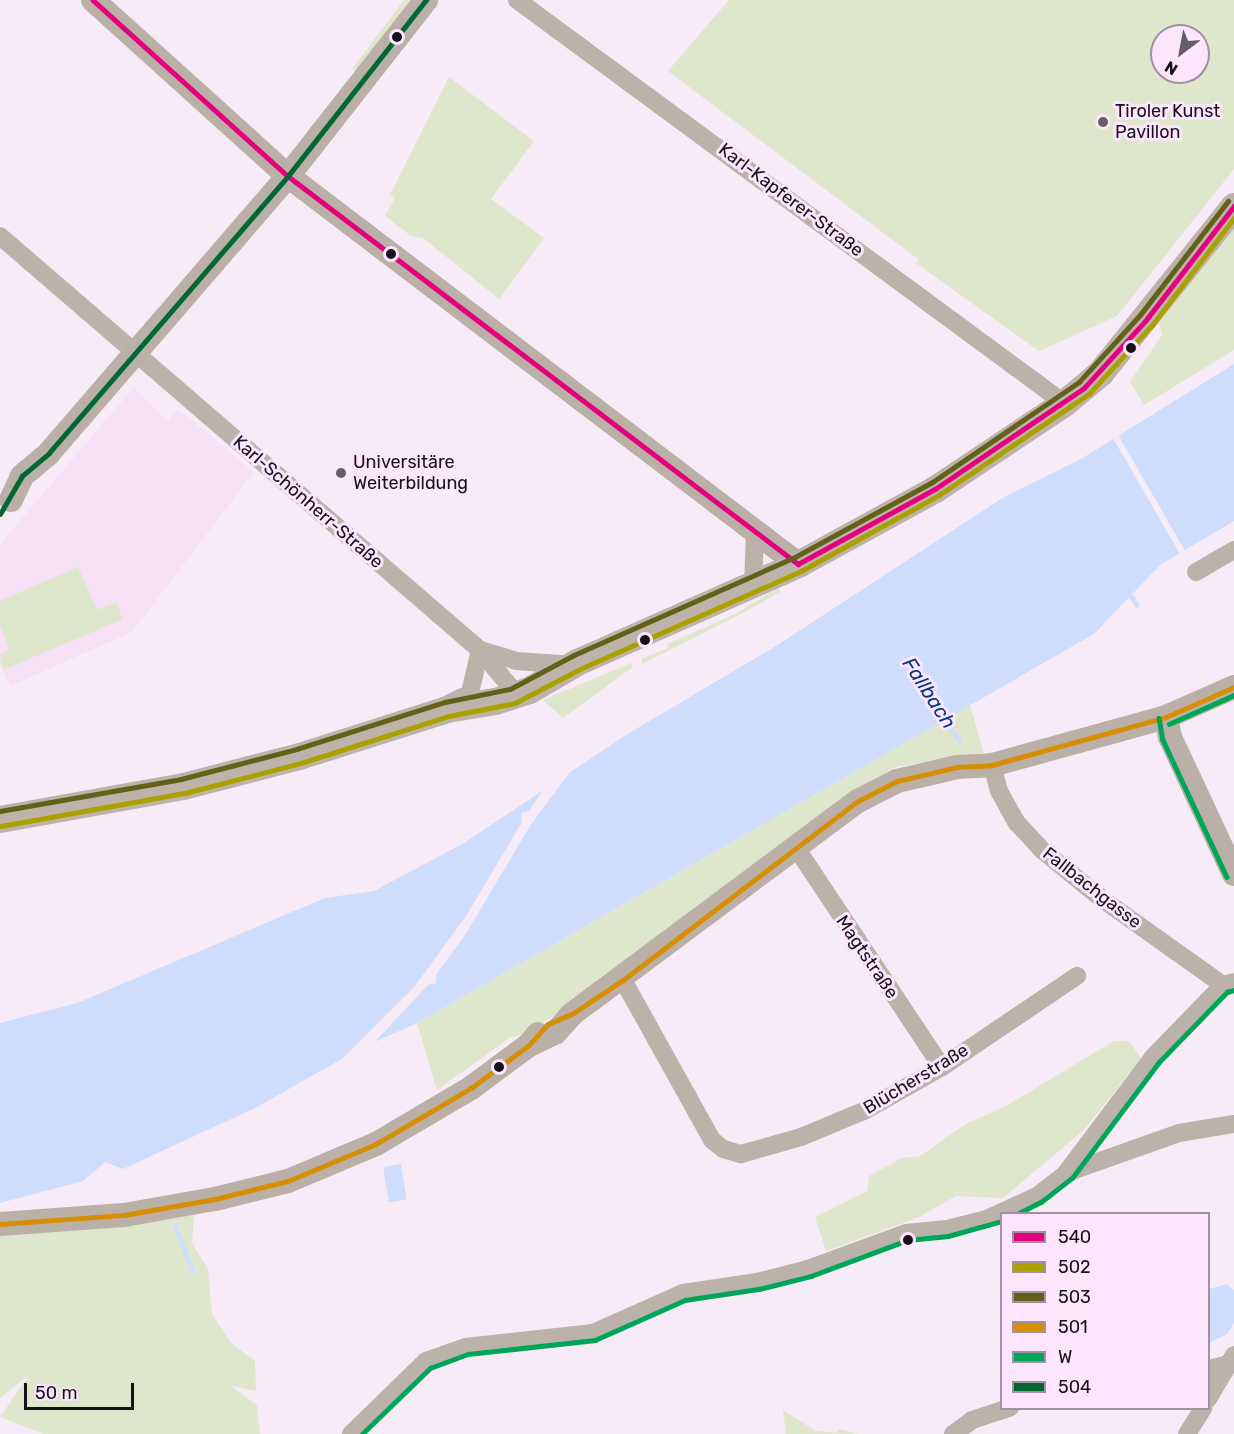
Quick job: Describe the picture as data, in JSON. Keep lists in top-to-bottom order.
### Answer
{
  "streets": {
    "street": [
      "Karl-Kapferer-Straße",
      "Karl-Schönherr-Straße",
      "Fallbachgasse",
      "Magtstraße",
      "Blücherstraße"
    ]
  },
  "crossings": [
    ["Magtstraße", "Blücherstraße"]
  ],
  "water": ["Fallbach"],
  "places": ["Tiroler Kunst Pavillon", "Universitäre Weiterbildung"],
  "lines": [
    "transit line 540",
    "transit line 504",
    "transit line 503",
    "transit line 502",
    "transit line 501",
    "transit line W"
  ],
  "legend": [
    "540",
    "502",
    "503",
    "501",
    "W",
    "504"
  ],
  "scale_bar": "50 m",
  "north": "bottom left"
}
